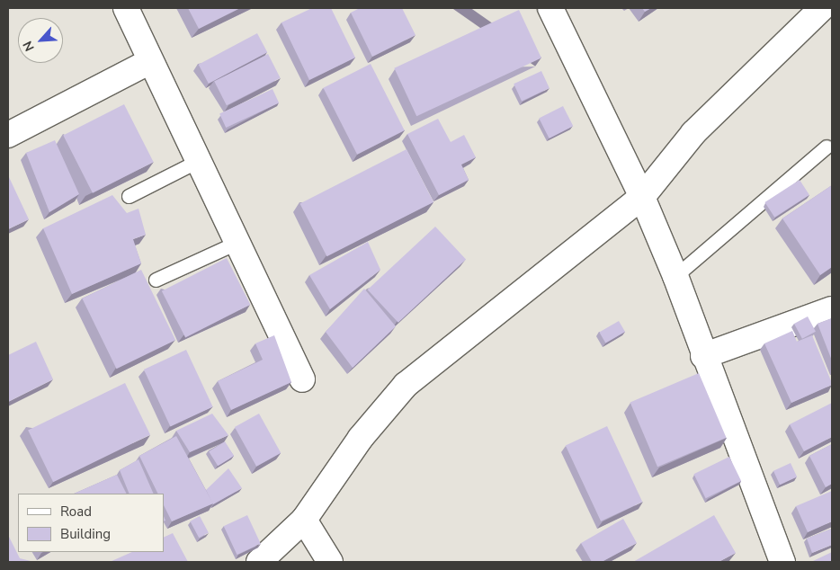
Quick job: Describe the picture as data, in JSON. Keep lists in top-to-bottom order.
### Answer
{
  "legend": ["Road", "Building"],
  "north": "bottom left"
}
